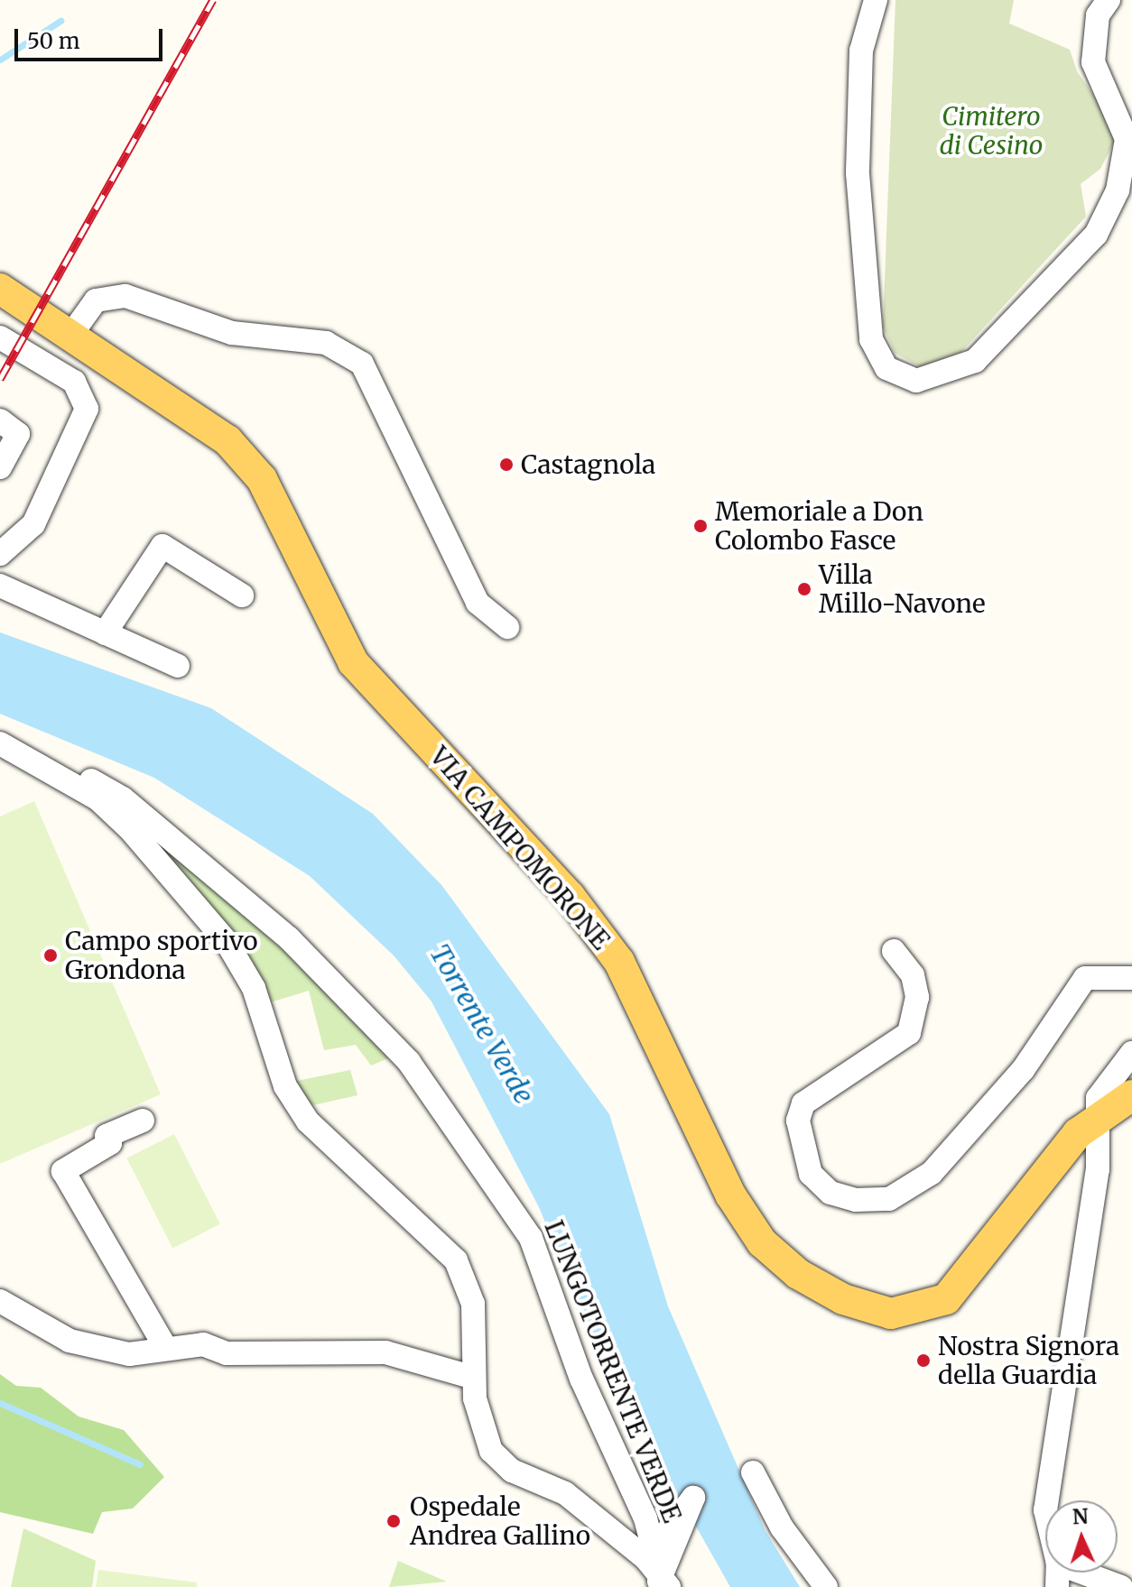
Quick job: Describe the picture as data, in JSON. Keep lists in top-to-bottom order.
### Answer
{
  "streets": {
    "main road": ["VIA CAMPOMORONE"],
    "street": ["LUNGOTORRENTE VERDE"]
  },
  "water": ["Torrente Verde"],
  "parks": ["Cimitero di Cesino"],
  "places": [
    "Castagnola",
    "Memoriale a Don Colombo Fasce",
    "Villa Millo-Navone",
    "Campo sportivo Grondona",
    "Nostra Signora della Guardia",
    "Ospedale Andrea Gallino"
  ],
  "scale_bar": "50 m",
  "north": "top"
}
